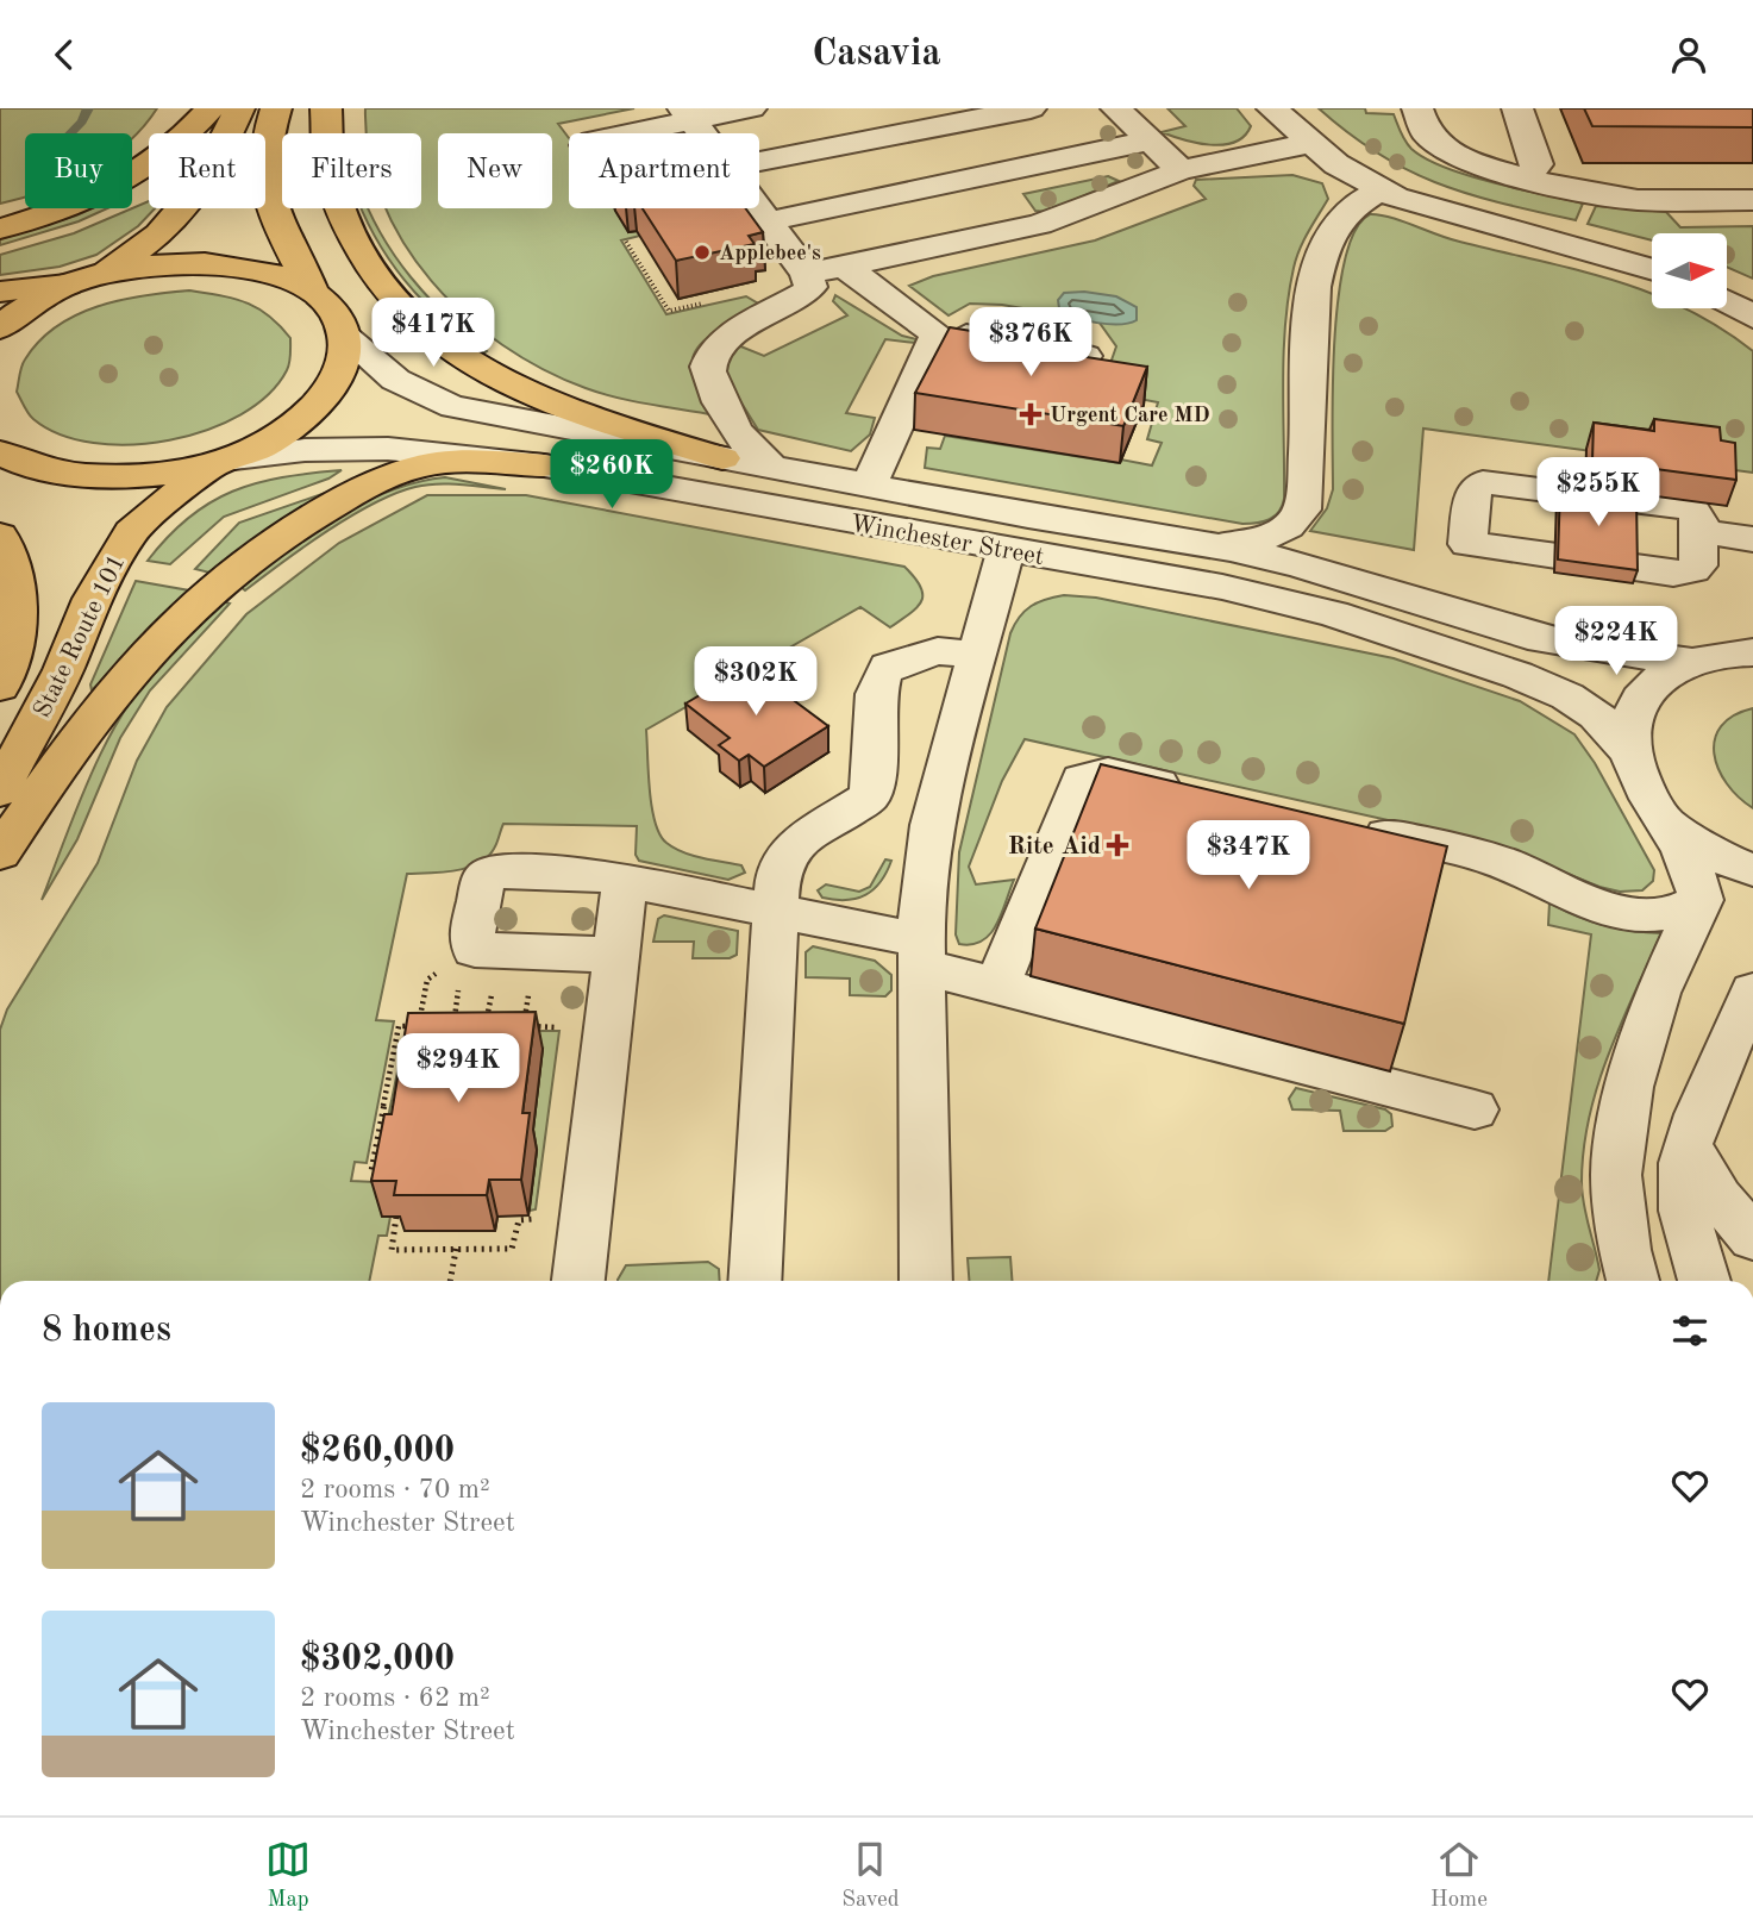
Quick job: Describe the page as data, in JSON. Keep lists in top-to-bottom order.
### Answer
{
  "streets": {
    "main road": ["State Route 101"],
    "street": ["Winchester Street"]
  },
  "crossings": [
    ["Winchester Street", "State Route 101"]
  ],
  "places": {
    "other": ["Applebee's"],
    "health": ["Urgent Care MD", "Rite Aid"]
  },
  "north": "right",
  "page": {
    "header": "Casavia",
    "chip": [
      "Buy",
      "Rent",
      "Filters",
      "New",
      "Apartment"
    ],
    "price": [
      "$417K",
      "$376K",
      "$260K",
      "$255K",
      "$224K",
      "$302K",
      "$347K",
      "$294K"
    ],
    "heading": "8 homes",
    "list": [
      {
        "name": "$260,000",
        "note": "2 rooms · 70 m² · Winchester Street"
      },
      {
        "name": "$302,000",
        "note": "2 rooms · 62 m² · Winchester Street"
      }
    ],
    "tabs": ["Map", "Saved", "Home"]
  }
}
